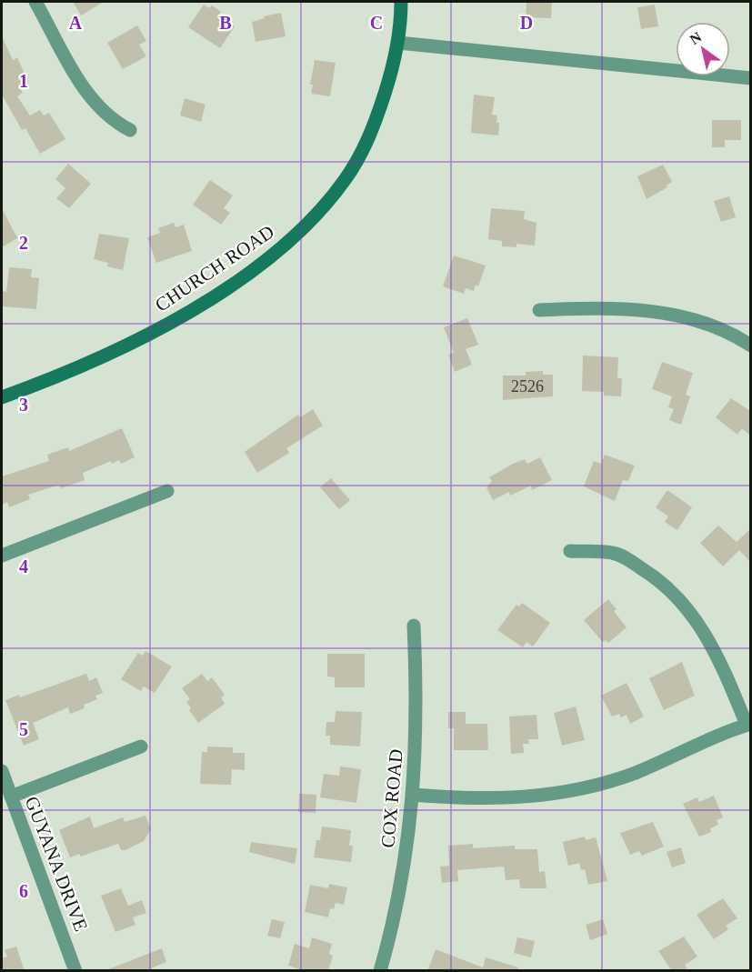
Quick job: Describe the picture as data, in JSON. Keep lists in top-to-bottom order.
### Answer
{
  "streets": {
    "main road": ["CHURCH ROAD"],
    "street": ["COX ROAD", "GUYANA DRIVE"]
  },
  "house_numbers": ["2526"],
  "north": "top left",
  "grid": {
    "columns": [
      "A",
      "B",
      "C",
      "D"
    ],
    "rows": [
      "1",
      "2",
      "3",
      "4",
      "5",
      "6"
    ]
  }
}
